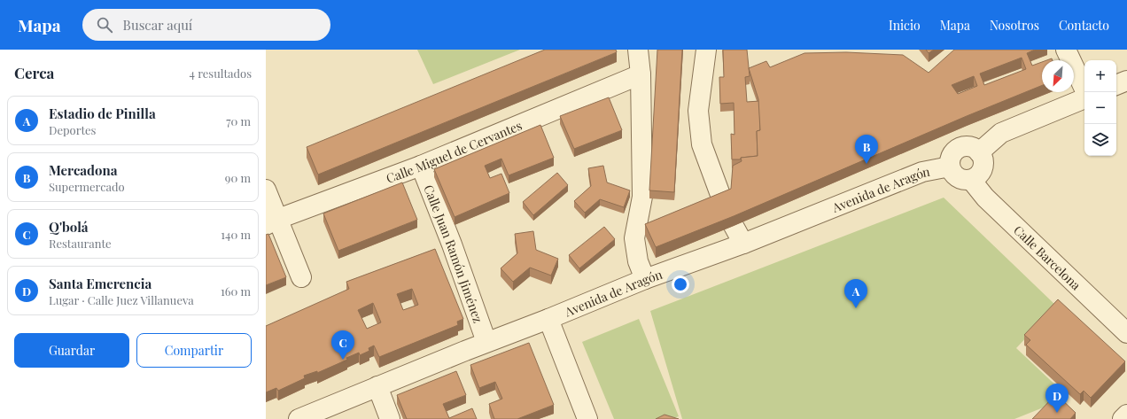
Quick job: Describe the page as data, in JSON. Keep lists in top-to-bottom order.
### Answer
{
  "streets": {
    "street": [
      "Calle Miguel de Cervantes",
      "Avenida de Aragón",
      "Calle Juan Ramón Jiménez",
      "Calle Barcelona"
    ]
  },
  "crossings": [
    ["Calle Miguel de Cervantes", "Calle Juan Ramón Jiménez"],
    ["Avenida de Aragón", "Calle Juan Ramón Jiménez"],
    ["Avenida de Aragón", "Calle Barcelona"]
  ],
  "north": "bottom left",
  "page": {
    "header": "Mapa",
    "search": "Buscar aquí",
    "nav": [
      "Inicio",
      "Mapa",
      "Nosotros",
      "Contacto"
    ],
    "heading": ["Cerca", "4 resultados"],
    "map_buttons": ["+", "−"],
    "list": [
      {
        "mark": "A",
        "name": "Estadio de Pinilla",
        "note": "Deportes",
        "value": "70 m"
      },
      {
        "mark": "B",
        "name": "Mercadona",
        "note": "Supermercado",
        "value": "90 m"
      },
      {
        "mark": "C",
        "name": "Q'bolá",
        "note": "Restaurante",
        "value": "140 m"
      },
      {
        "mark": "D",
        "name": "Santa Emerencia",
        "note": "Lugar · Calle Juez Villanueva",
        "value": "160 m"
      }
    ],
    "pins": [
      "B",
      "A",
      "C",
      "D"
    ],
    "buttons": ["Guardar", "Compartir"]
  }
}
